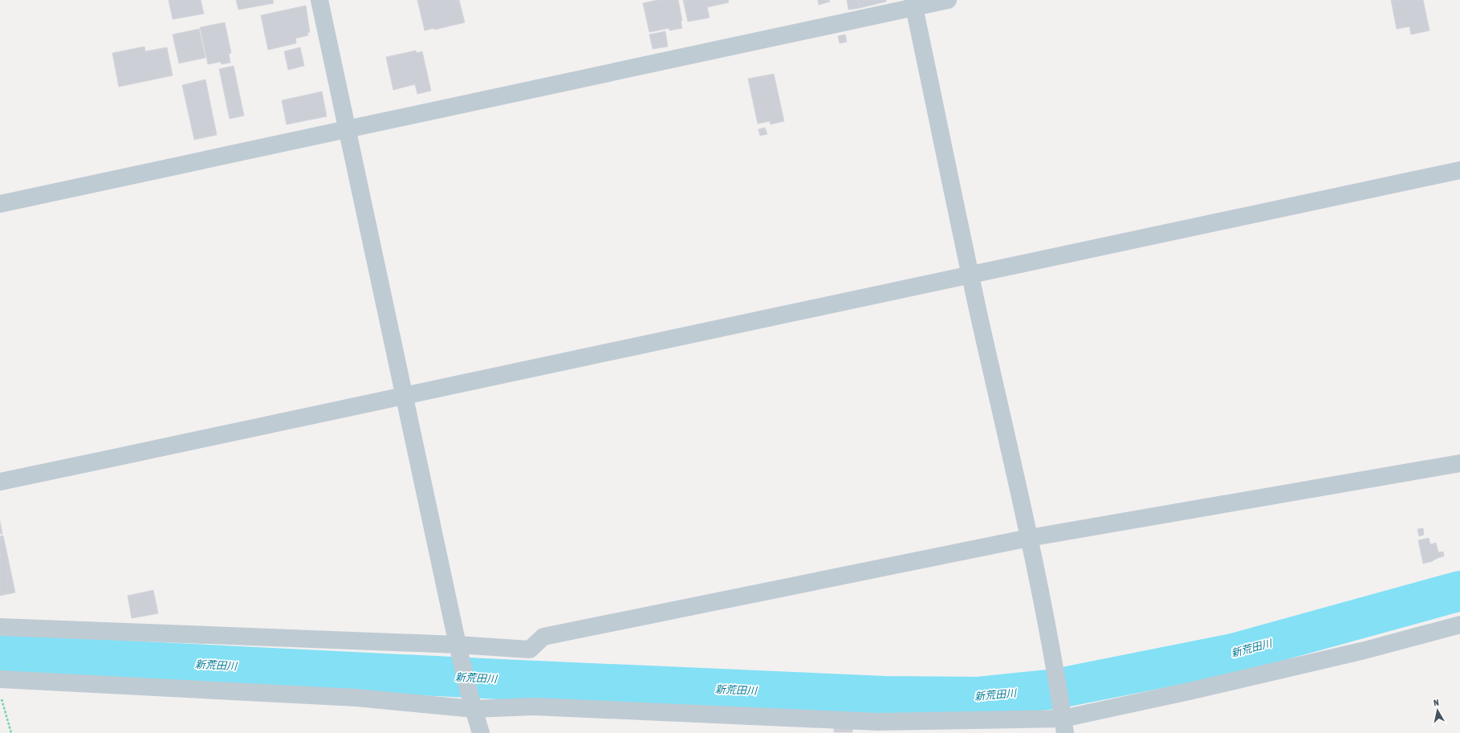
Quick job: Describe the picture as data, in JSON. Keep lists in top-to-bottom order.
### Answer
{
  "water": ["新荒田川"],
  "north": "top"
}
